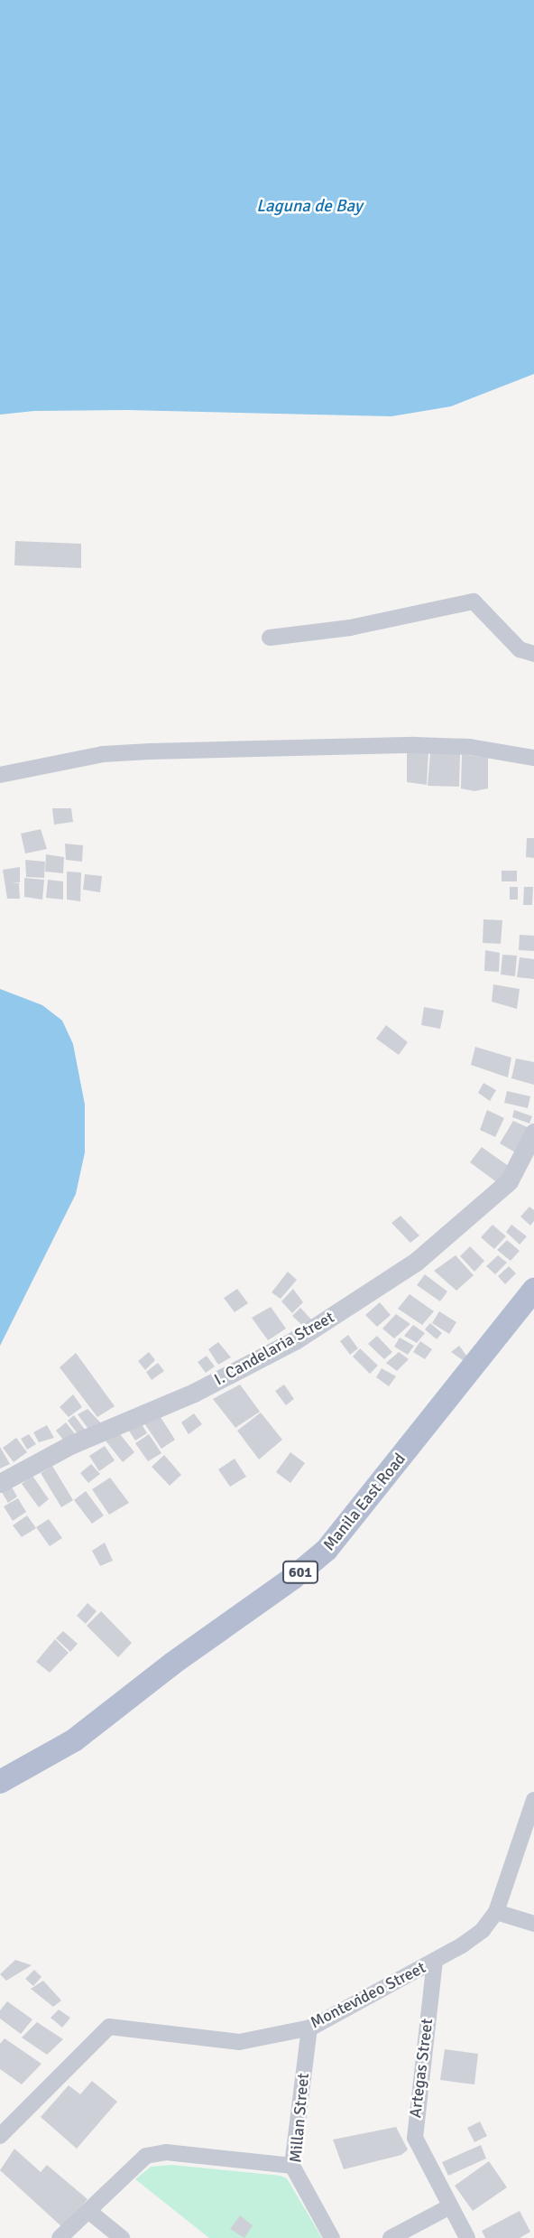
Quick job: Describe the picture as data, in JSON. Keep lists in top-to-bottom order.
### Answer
{
  "streets": {
    "main road": ["Manila East Road", "601"],
    "street": [
      "I. Candelaria Street",
      "Montevideo Street",
      "Artegas Street",
      "Millan Street"
    ]
  },
  "crossings": [
    ["Montevideo Street", "Artegas Street"],
    ["Montevideo Street", "Millan Street"]
  ],
  "water": ["Laguna de Bay"]
}
